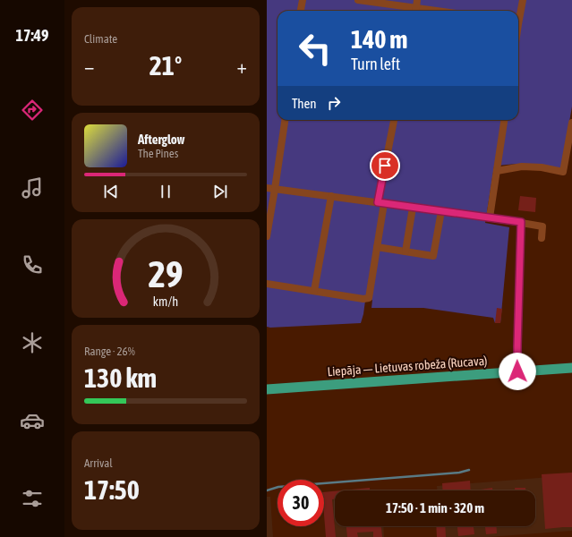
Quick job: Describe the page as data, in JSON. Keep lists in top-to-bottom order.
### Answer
{
  "streets": {
    "highway": ["Liepāja — Lietuvas robeža (Rucava)"]
  },
  "page": {
    "tabs": "17:49",
    "tile": [
      "Climate",
      ["Range · 26%", "130 km"],
      ["Arrival", "17:50"]
    ],
    "turn": ["140 m", "Turn left"],
    "heat": ["−", "21°", "+"],
    "then": "Then",
    "song": ["Afterglow", "The Pines"],
    "limit": "30",
    "trip": "17:50 · 1 min · 320 m",
    "gauge": ["29", "km/h"]
  }
}
